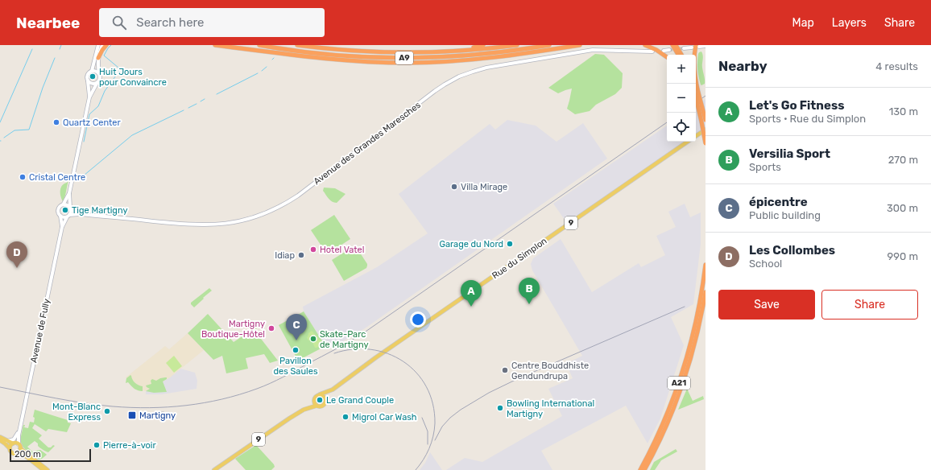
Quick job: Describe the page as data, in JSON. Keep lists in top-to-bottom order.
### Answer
{
  "streets": {
    "highway": ["A9", "A21"],
    "main road": [
      "Avenue des Grandes Maresches",
      "9",
      "Rue du Simplon",
      "Avenue de Fully"
    ]
  },
  "crossings": [
    ["Avenue des Grandes Maresches", "Avenue de Fully"],
    ["9", "Rue du Simplon"]
  ],
  "places": {
    "other": [
      "Huit Jours pour Convaincre",
      "Quartz Center",
      "Cristal Centre",
      "Villa Mirage",
      "Tige Martigny",
      "Garage du Nord",
      "Hotel Vatel",
      "Idiap",
      "Martigny Boutique-Hôtel",
      "Skate-Parc de Martigny",
      "Pavillon des Saules",
      "Centre Bouddhiste Gendundrupa",
      "Le Grand Couple",
      "Bowling International Martigny",
      "Mont-Blanc Express",
      "Migrol Car Wash",
      "Pierre-à-voir"
    ],
    "transit": ["Martigny"]
  },
  "scale_bar": "200 m",
  "page": {
    "header": "Nearbee",
    "search": "Search here",
    "nav": ["Map", "Layers", "Share"],
    "heading": ["Nearby", "4 results"],
    "map_buttons": ["+", "−"],
    "list": [
      {
        "mark": "A",
        "name": "Let's Go Fitness",
        "note": "Sports · Rue du Simplon",
        "value": "130 m"
      },
      {
        "mark": "B",
        "name": "Versilia Sport",
        "note": "Sports",
        "value": "270 m"
      },
      {
        "mark": "C",
        "name": "épicentre",
        "note": "Public building",
        "value": "300 m"
      },
      {
        "mark": "D",
        "name": "Les Collombes",
        "note": "School",
        "value": "990 m"
      }
    ],
    "pins": [
      "D",
      "B",
      "A",
      "C"
    ],
    "buttons": ["Save", "Share"],
    "scale": "200 m"
  }
}
